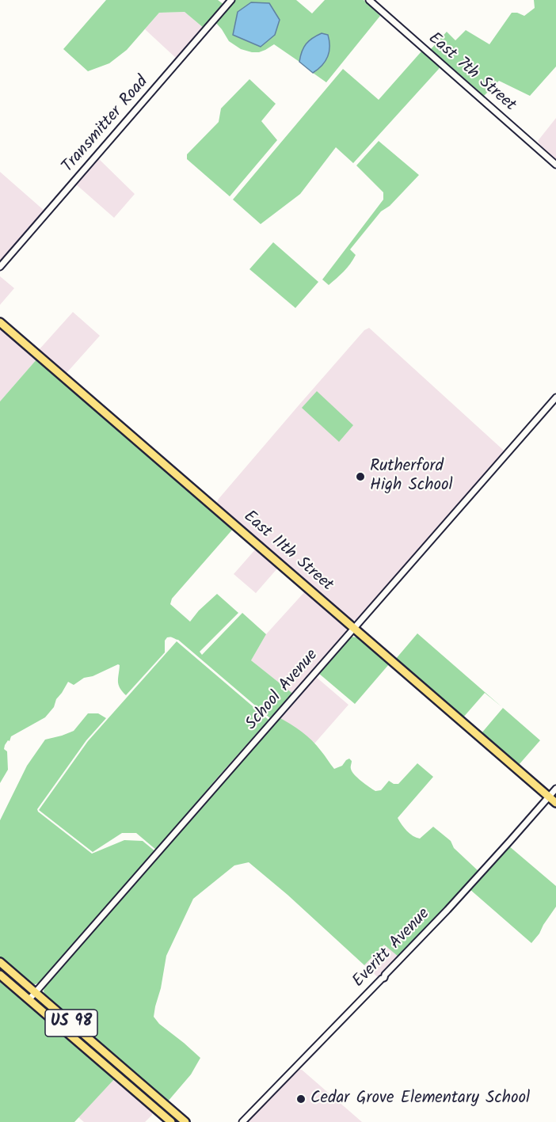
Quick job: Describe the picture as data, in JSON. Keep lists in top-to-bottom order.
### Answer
{
  "streets": {
    "main road": ["East 11th Street", "US 98"],
    "street": [
      "East 7th Street",
      "Transmitter Road",
      "School Avenue",
      "Everitt Avenue"
    ]
  },
  "crossings": [
    ["East 11th Street", "School Avenue"],
    ["East 11th Street", "Everitt Avenue"],
    ["School Avenue", "US 98"]
  ],
  "places": ["Rutherford High School", "Cedar Grove Elementary School"]
}
